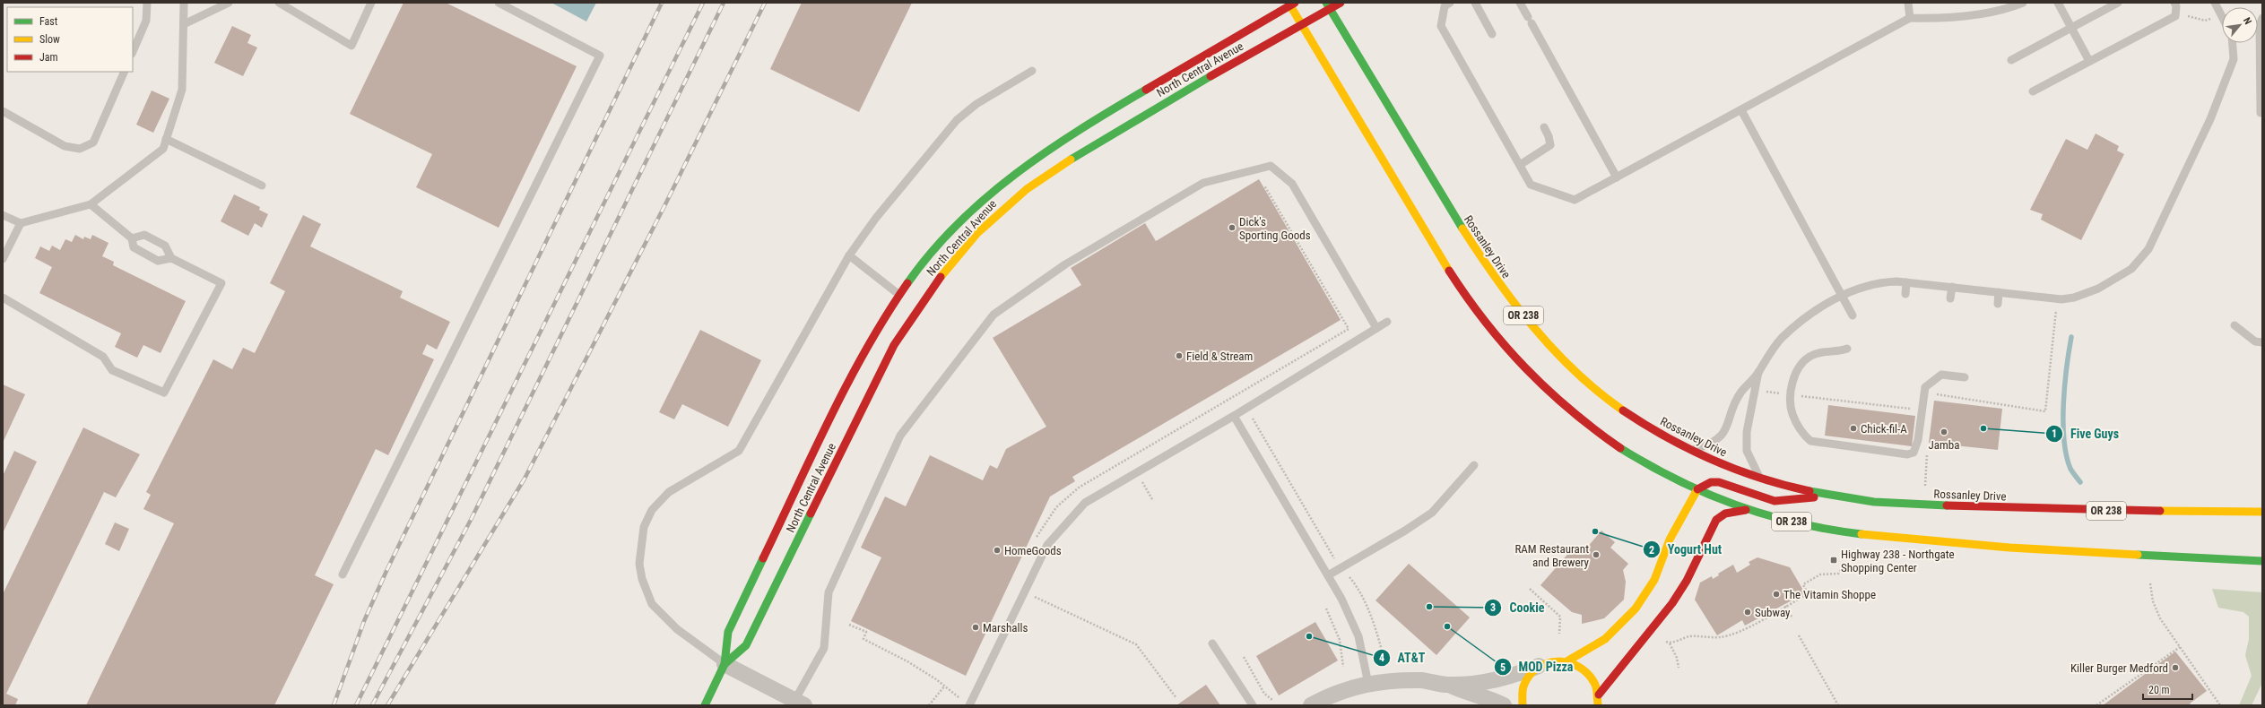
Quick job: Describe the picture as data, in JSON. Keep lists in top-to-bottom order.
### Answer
{
  "streets": {
    "main road": ["North Central Avenue", "Rossanley Drive", "OR 238"]
  },
  "crossings": [
    ["North Central Avenue", "Rossanley Drive"],
    ["North Central Avenue", "OR 238"]
  ],
  "places": {
    "other": [
      "Dick's Sporting Goods",
      "Field & Stream",
      "Chick-fil-A",
      "Five Guys",
      "Jamba",
      "Yogurt Hut",
      "HomeGoods",
      "RAM Restaurant and Brewery",
      "The Vitamin Shoppe",
      "Cookie",
      "Subway",
      "MOD Pizza",
      "Marshalls",
      "AT&T",
      "Killer Burger Medford"
    ],
    "transit": ["Highway 238 - Northgate Shopping Center"]
  },
  "legend": ["Fast", "Slow", "Jam"],
  "scale_bar": "20 m",
  "north": "top right"
}
